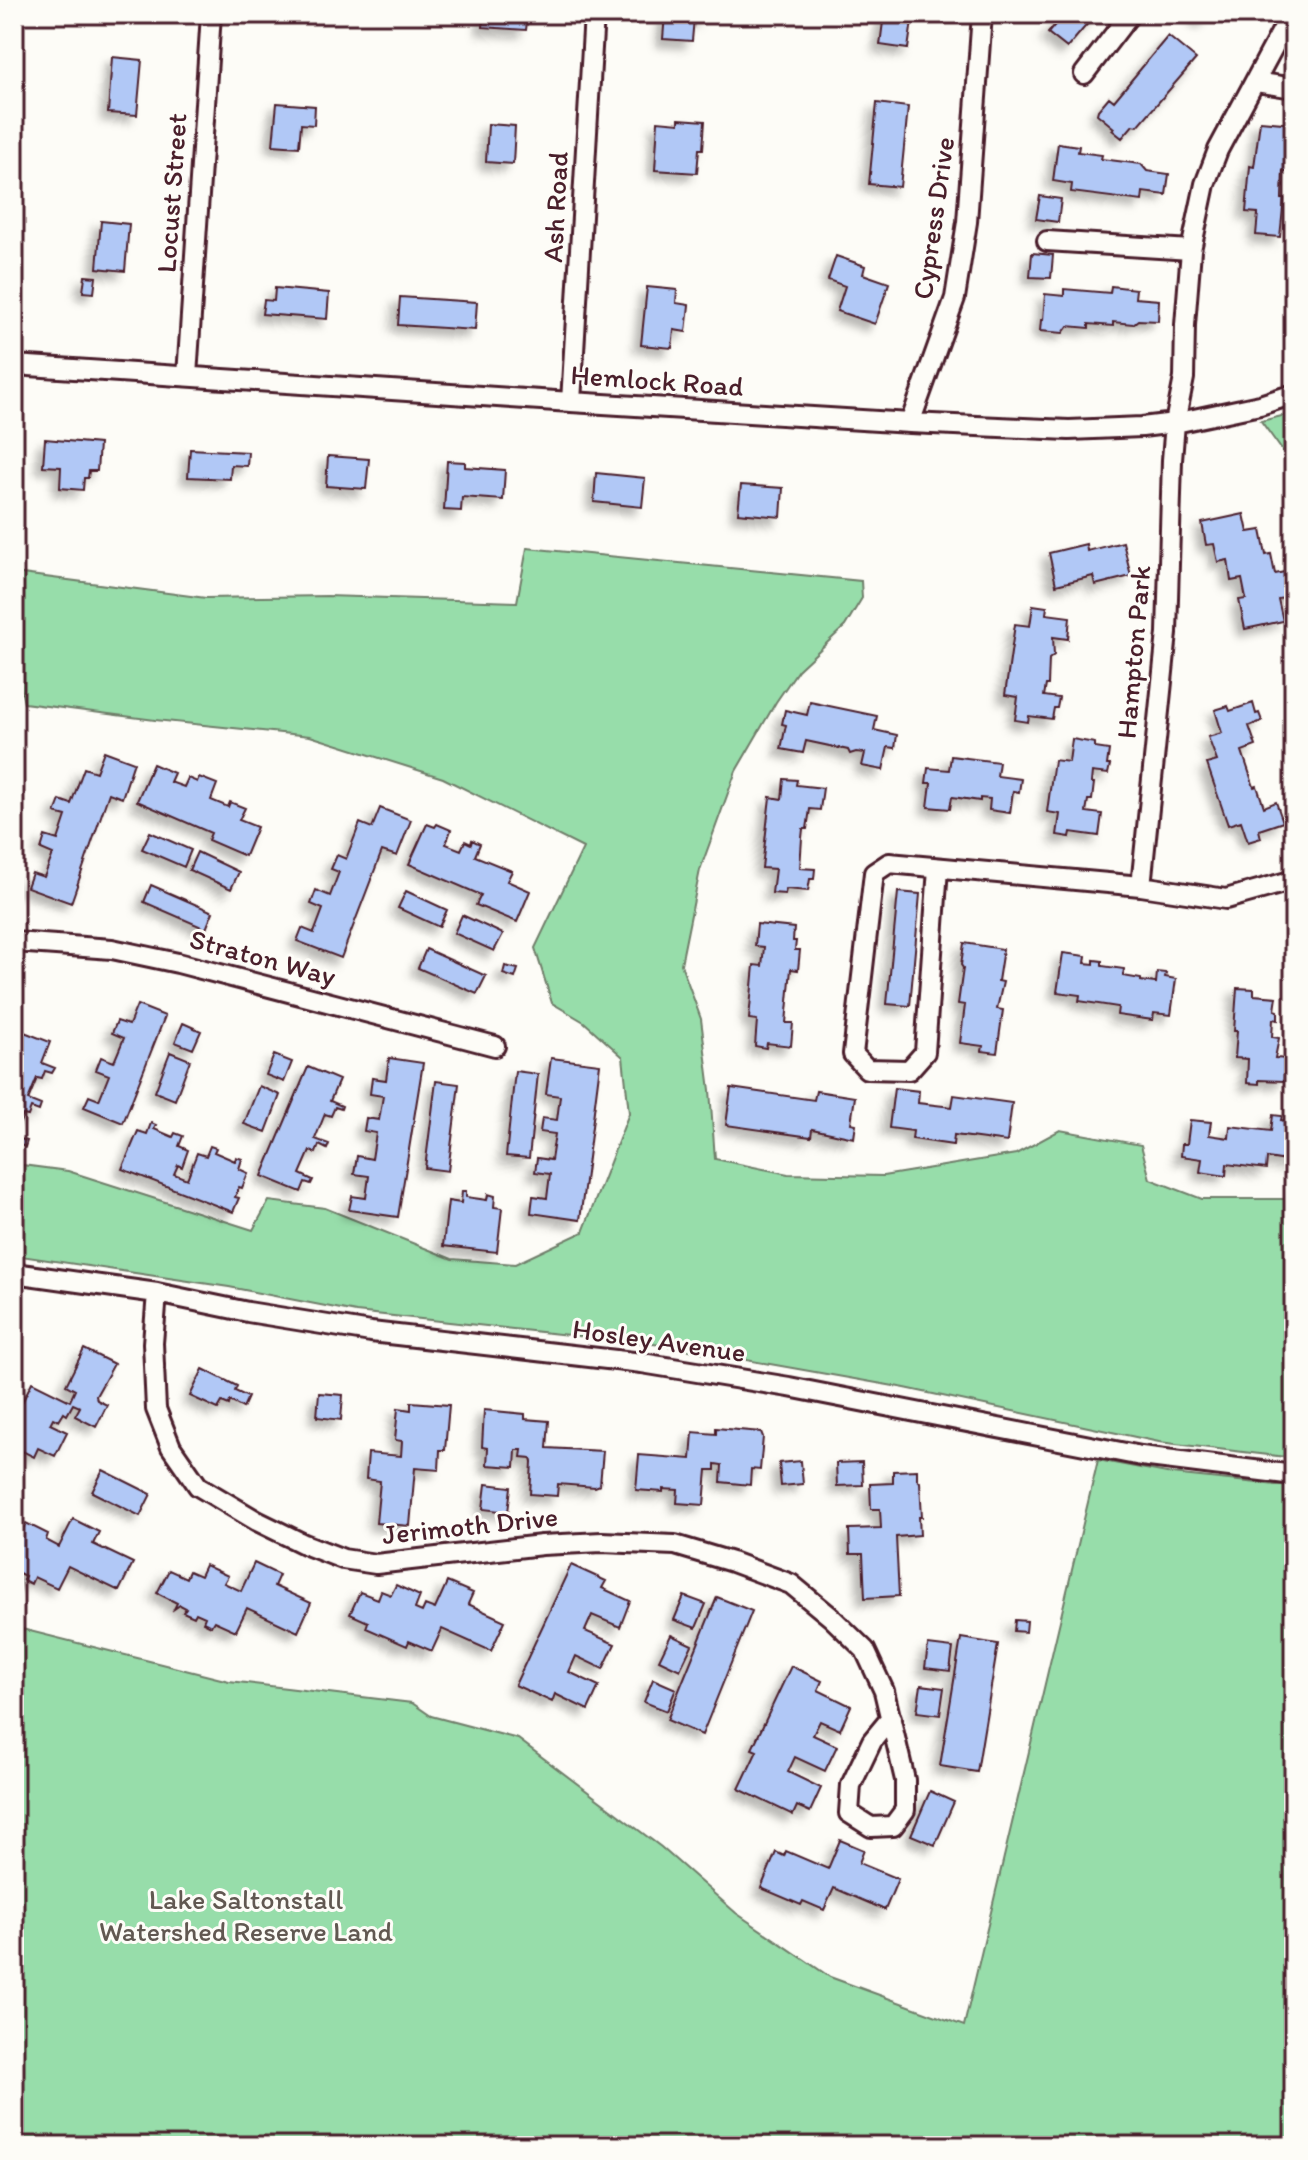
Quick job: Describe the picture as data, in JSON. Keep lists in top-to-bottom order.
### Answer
{
  "streets": {
    "street": [
      "Locust Street",
      "Ash Road",
      "Cypress Drive",
      "Hemlock Road",
      "Hampton Park",
      "Straton Way",
      "Hosley Avenue",
      "Jerimoth Drive"
    ]
  },
  "crossings": [
    ["Locust Street", "Hemlock Road"],
    ["Ash Road", "Hemlock Road"],
    ["Cypress Drive", "Hemlock Road"],
    ["Hemlock Road", "Hampton Park"],
    ["Hosley Avenue", "Jerimoth Drive"]
  ],
  "parks": ["Lake Saltonstall Watershed Reserve Land"]
}
